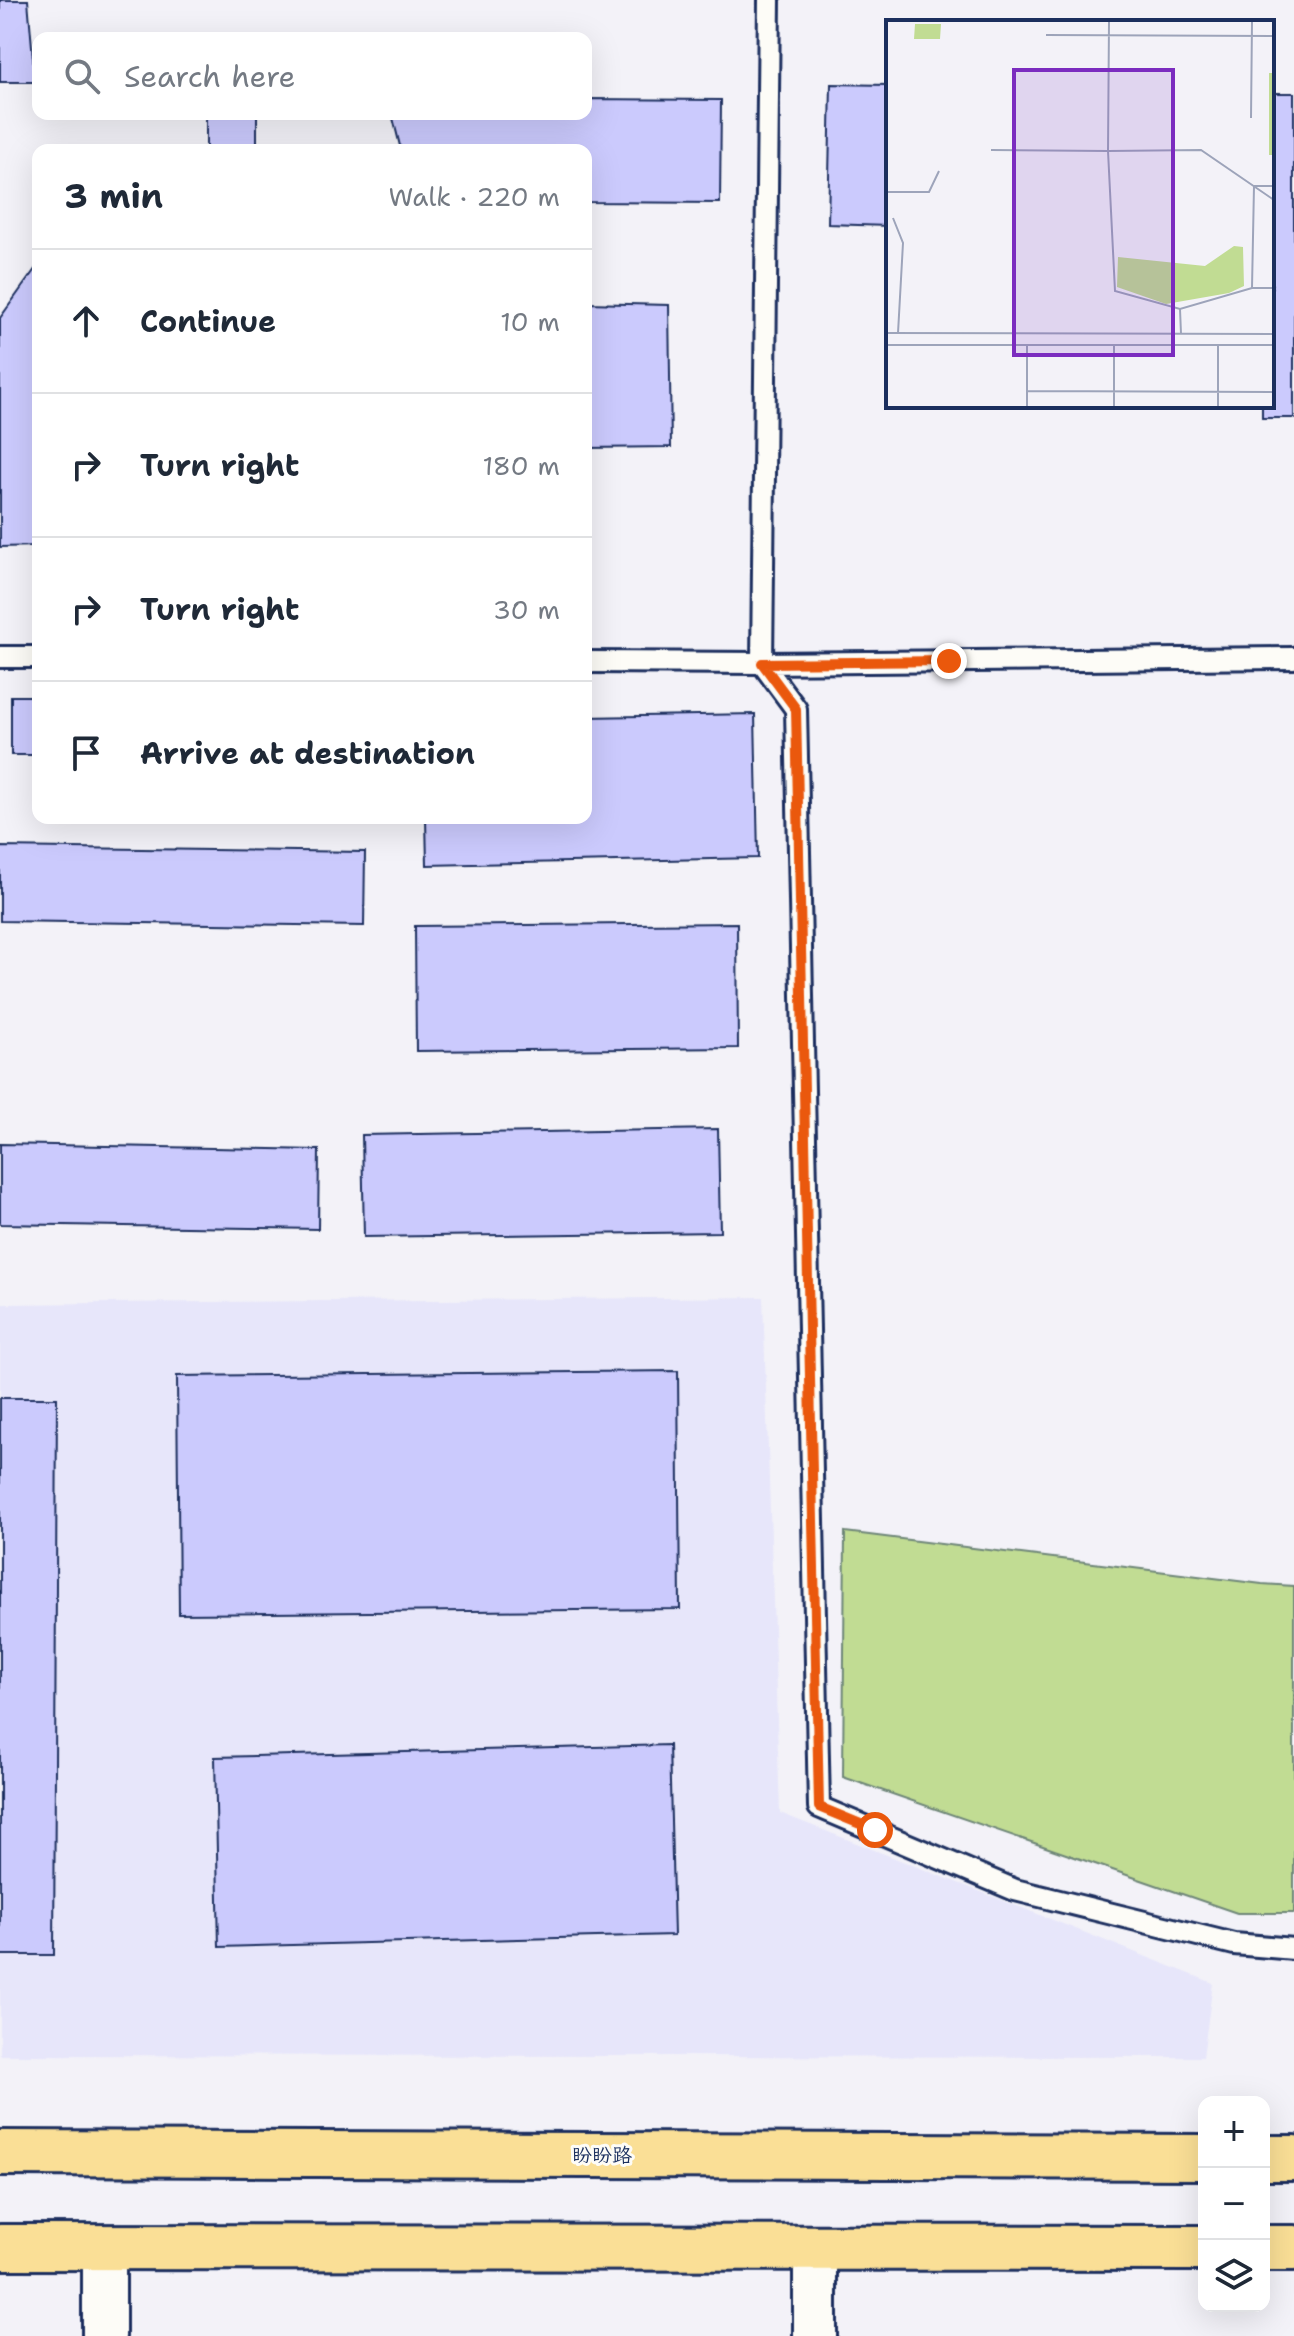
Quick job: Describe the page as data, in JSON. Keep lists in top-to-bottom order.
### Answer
{
  "streets": {
    "main road": ["盼盼路"]
  },
  "page": {
    "search": "Search here",
    "heading": ["3 min", "Walk · 220 m"],
    "list": [
      ["Continue", "10 m"],
      ["Turn right", "180 m"],
      ["Turn right", "30 m"],
      "Arrive at destination"
    ],
    "map_buttons": ["+", "−"]
  }
}
